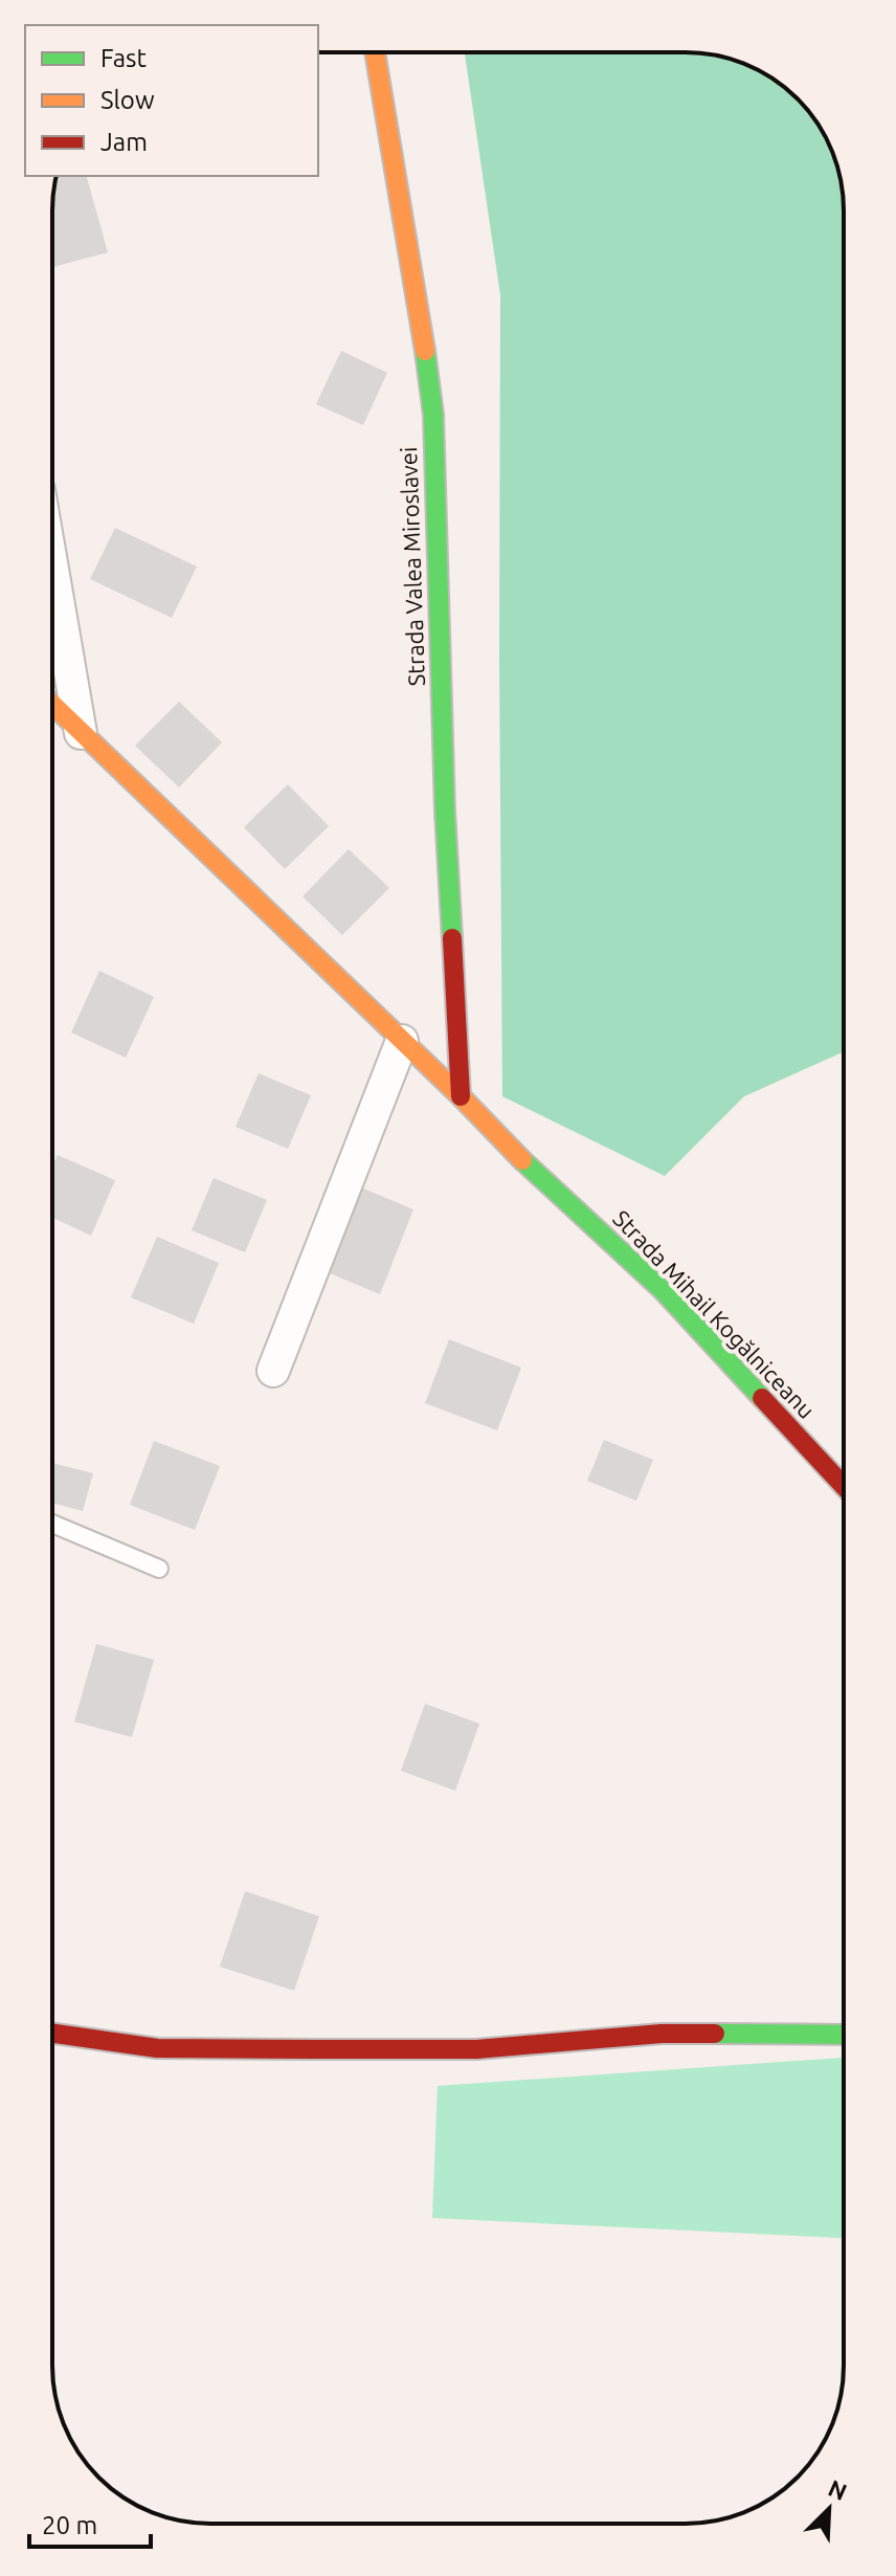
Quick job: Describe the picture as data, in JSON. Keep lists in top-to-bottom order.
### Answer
{
  "streets": {
    "street": ["Strada Valea Miroslavei", "Strada Mihail Kogălniceanu"]
  },
  "crossings": [
    ["Strada Valea Miroslavei", "Strada Mihail Kogălniceanu"]
  ],
  "legend": ["Fast", "Slow", "Jam"],
  "scale_bar": "20 m",
  "north": "top right"
}
